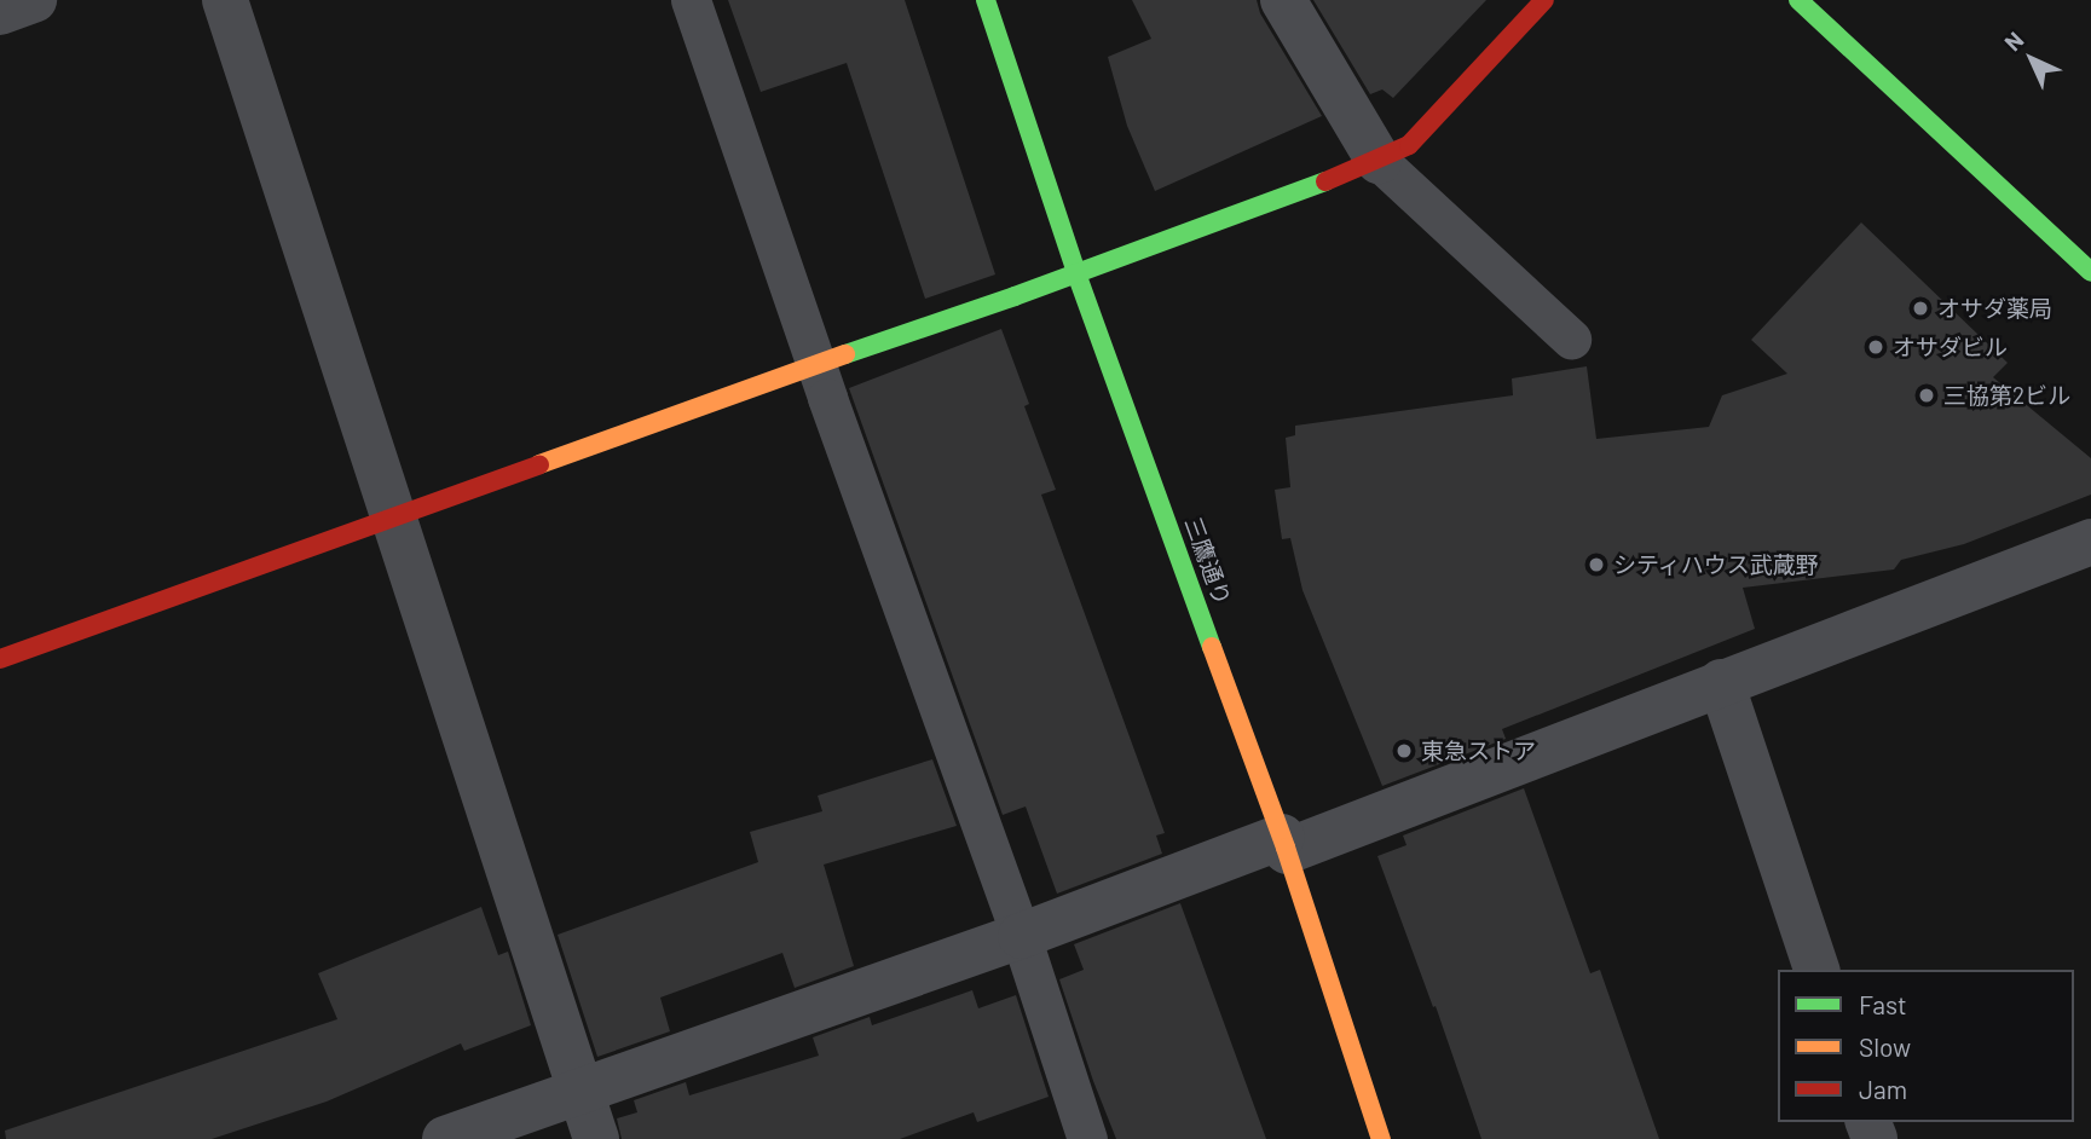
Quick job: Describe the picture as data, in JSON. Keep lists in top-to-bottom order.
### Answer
{
  "streets": {
    "street": ["三鷹通り"]
  },
  "places": [
    "オサダ薬局",
    "オサダビル",
    "三協第2ビル",
    "シティハウス武蔵野",
    "東急ストア"
  ],
  "legend": ["Fast", "Slow", "Jam"],
  "north": "top left"
}
